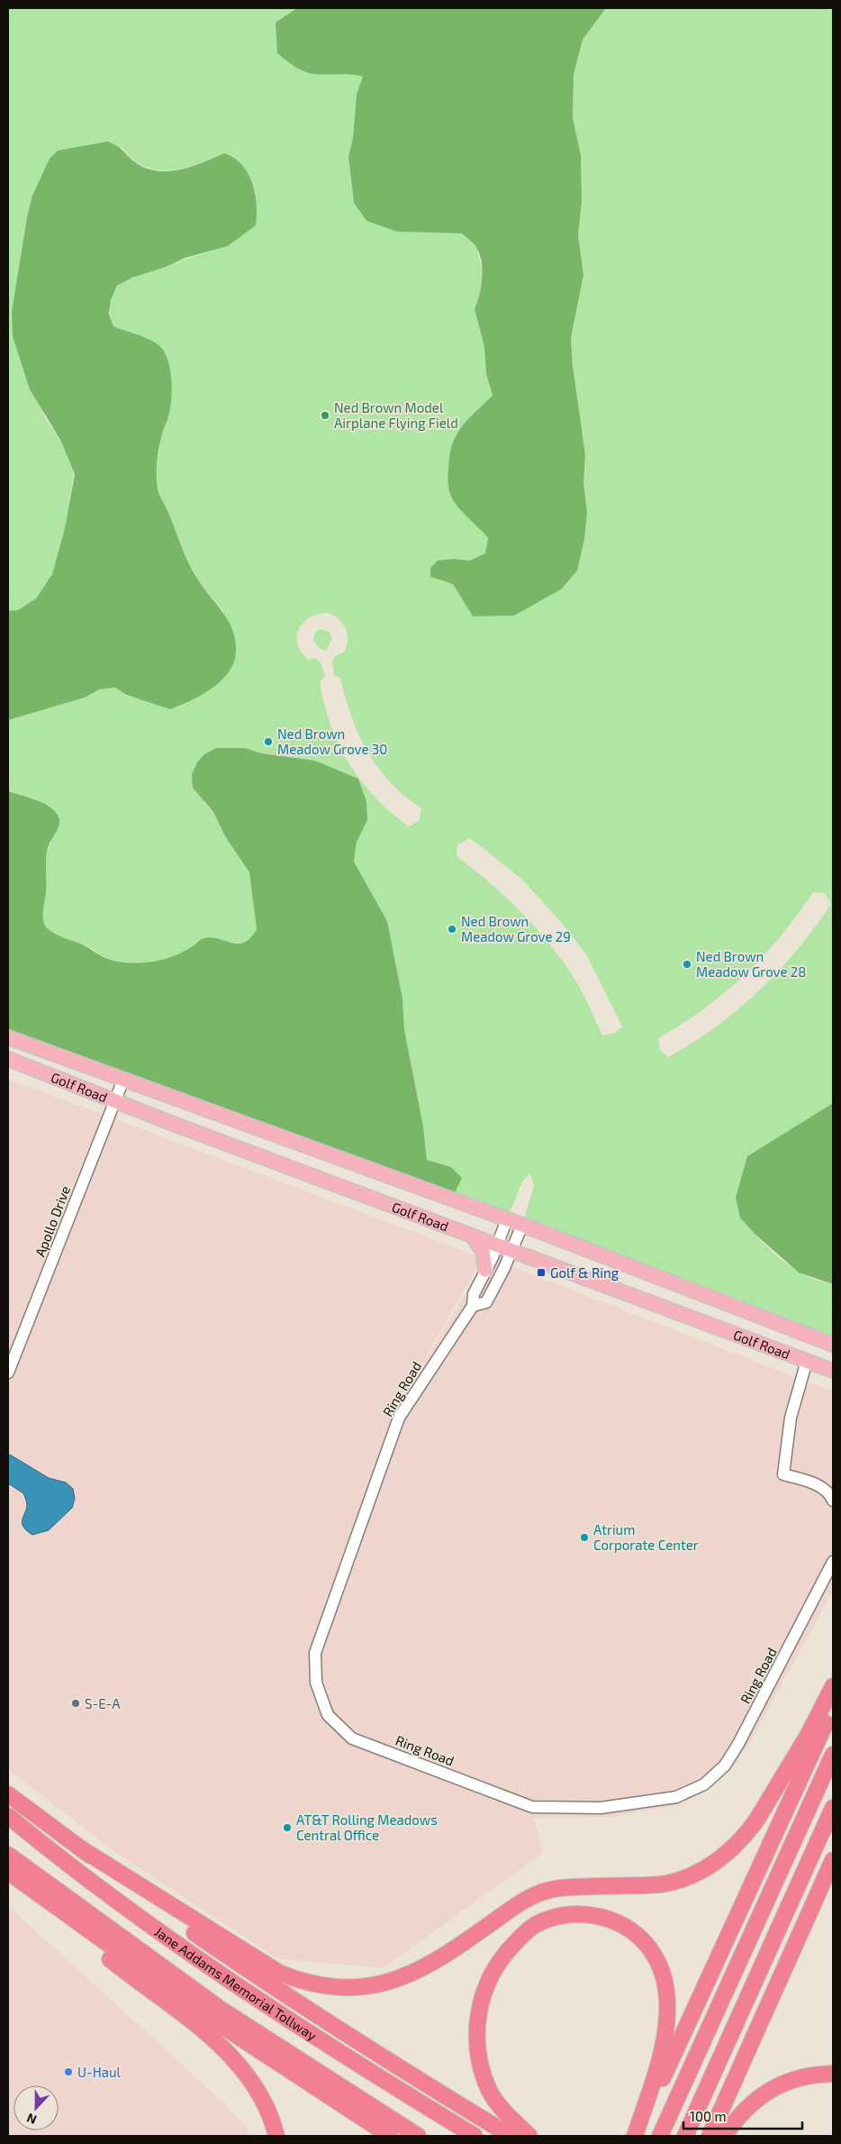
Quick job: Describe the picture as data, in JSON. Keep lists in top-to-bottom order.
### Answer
{
  "streets": {
    "highway": ["Jane Addams Memorial Tollway"],
    "main road": ["Golf Road"],
    "street": ["Apollo Drive", "Ring Road"]
  },
  "crossings": [
    ["Golf Road", "Apollo Drive"],
    ["Golf Road", "Ring Road"]
  ],
  "places": {
    "other": [
      "Ned Brown Model Airplane Flying Field",
      "Ned Brown Meadow Grove 30",
      "Ned Brown Meadow Grove 29",
      "Ned Brown Meadow Grove 28",
      "Atrium Corporate Center",
      "S-E-A",
      "AT&T Rolling Meadows Central Office",
      "U-Haul"
    ],
    "transit": ["Golf & Ring"]
  },
  "scale_bar": "100 m",
  "north": "bottom"
}
